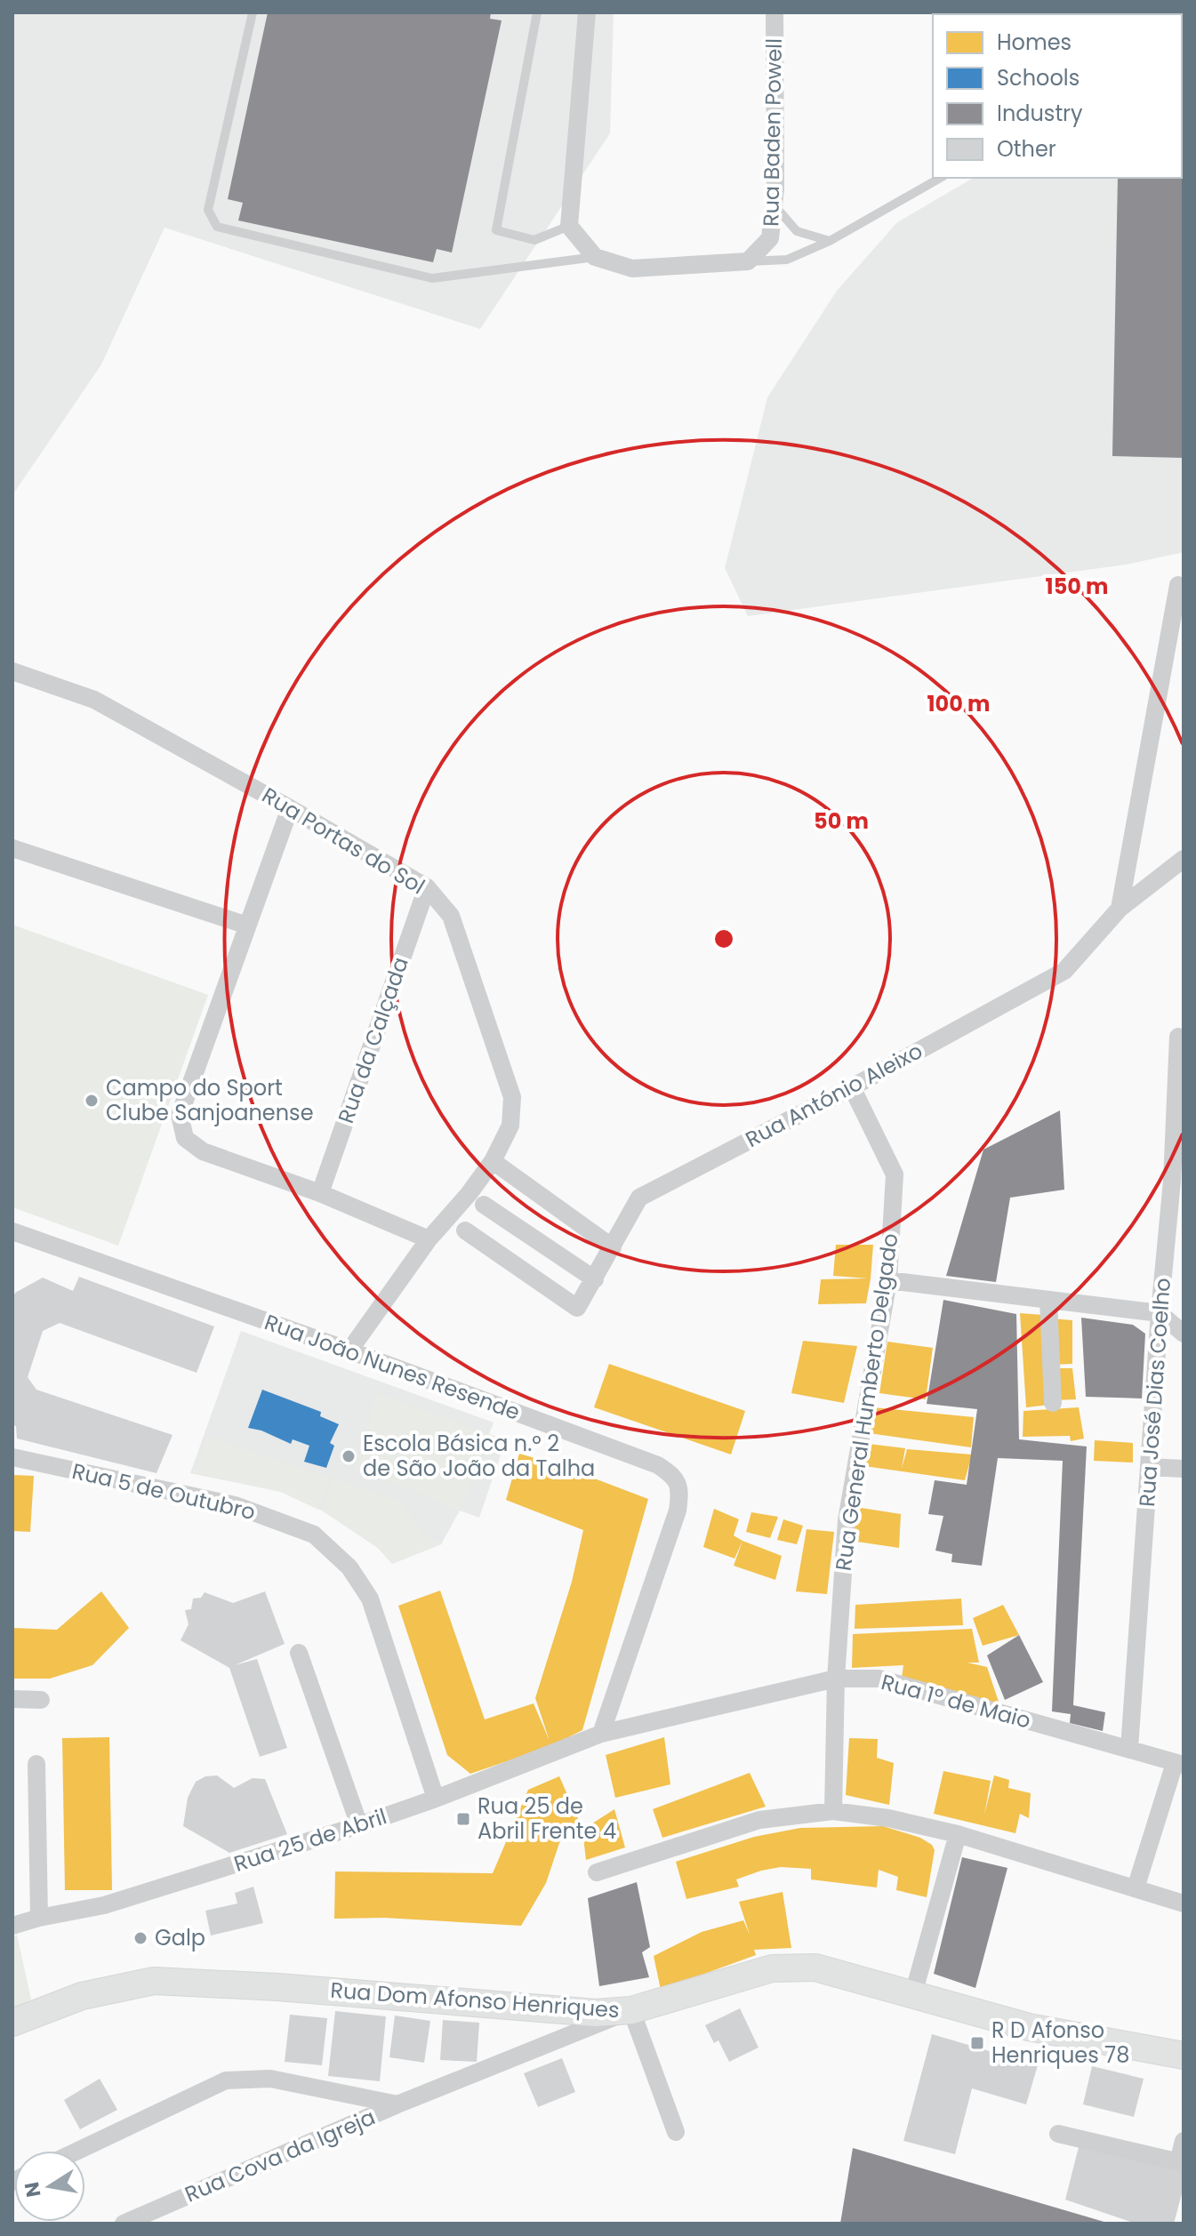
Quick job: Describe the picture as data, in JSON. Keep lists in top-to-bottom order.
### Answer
{
  "streets": {
    "street": [
      "Rua Baden Powell",
      "Rua Portas do Sol",
      "Rua da Calçada",
      "Rua António Aleixo",
      "Rua João Nunes Resende",
      "Rua José Dias Coelho",
      "Rua General Humberto Delgado",
      "Rua 5 de Outubro",
      "Rua 1º de Maio",
      "Rua 25 de Abril",
      "Rua Dom Afonso Henriques",
      "Rua Cova da Igreja"
    ]
  },
  "crossings": [
    ["Rua Portas do Sol", "Rua da Calçada"],
    ["Rua Portas do Sol", "Rua João Nunes Resende"],
    ["Rua António Aleixo", "Rua General Humberto Delgado"],
    ["Rua João Nunes Resende", "Rua 1º de Maio"],
    ["Rua João Nunes Resende", "Rua 25 de Abril"],
    ["Rua José Dias Coelho", "Rua 1º de Maio"],
    ["Rua General Humberto Delgado", "Rua 1º de Maio"],
    ["Rua 5 de Outubro", "Rua 25 de Abril"],
    ["Rua 1º de Maio", "Rua 25 de Abril"],
    ["Rua Dom Afonso Henriques", "Rua Cova da Igreja"]
  ],
  "places": {
    "other": ["Campo do Sport Clube Sanjoanense", "Escola Básica n.º 2 de São João da Talha", "Galp"],
    "transit": ["Rua 25 de Abril Frente 4", "R D Afonso Henriques 78"]
  },
  "legend": [
    "Homes",
    "Schools",
    "Industry",
    "Other"
  ],
  "north": "left",
  "rings": ["150 m", "100 m", "50 m"]
}
